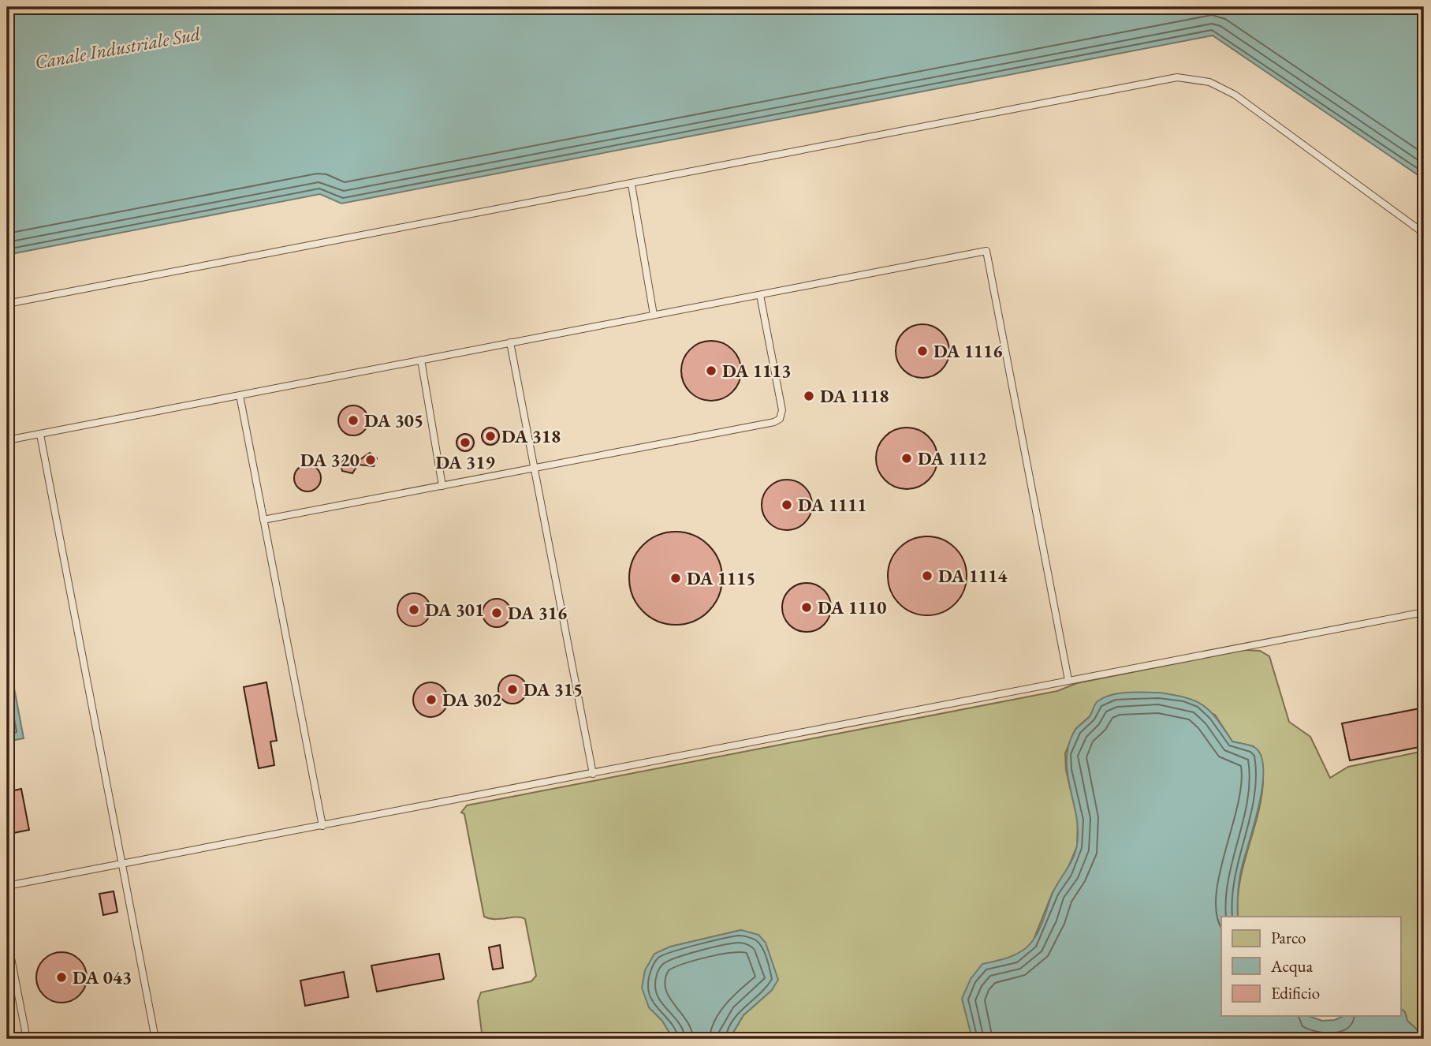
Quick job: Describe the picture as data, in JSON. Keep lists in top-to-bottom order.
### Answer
{
  "water": ["Canale Industriale Sud"],
  "places": [
    "DA 1116",
    "DA 1113",
    "DA 1118",
    "DA 305",
    "DA 318",
    "DA 319",
    "DA 1112",
    "DA 320",
    "DA 1111",
    "DA 1114",
    "DA 1115",
    "DA 1110",
    "DA 301",
    "DA 316",
    "DA 315",
    "DA 302",
    "DA 043"
  ],
  "legend": ["Parco", "Acqua", "Edificio"]
}
